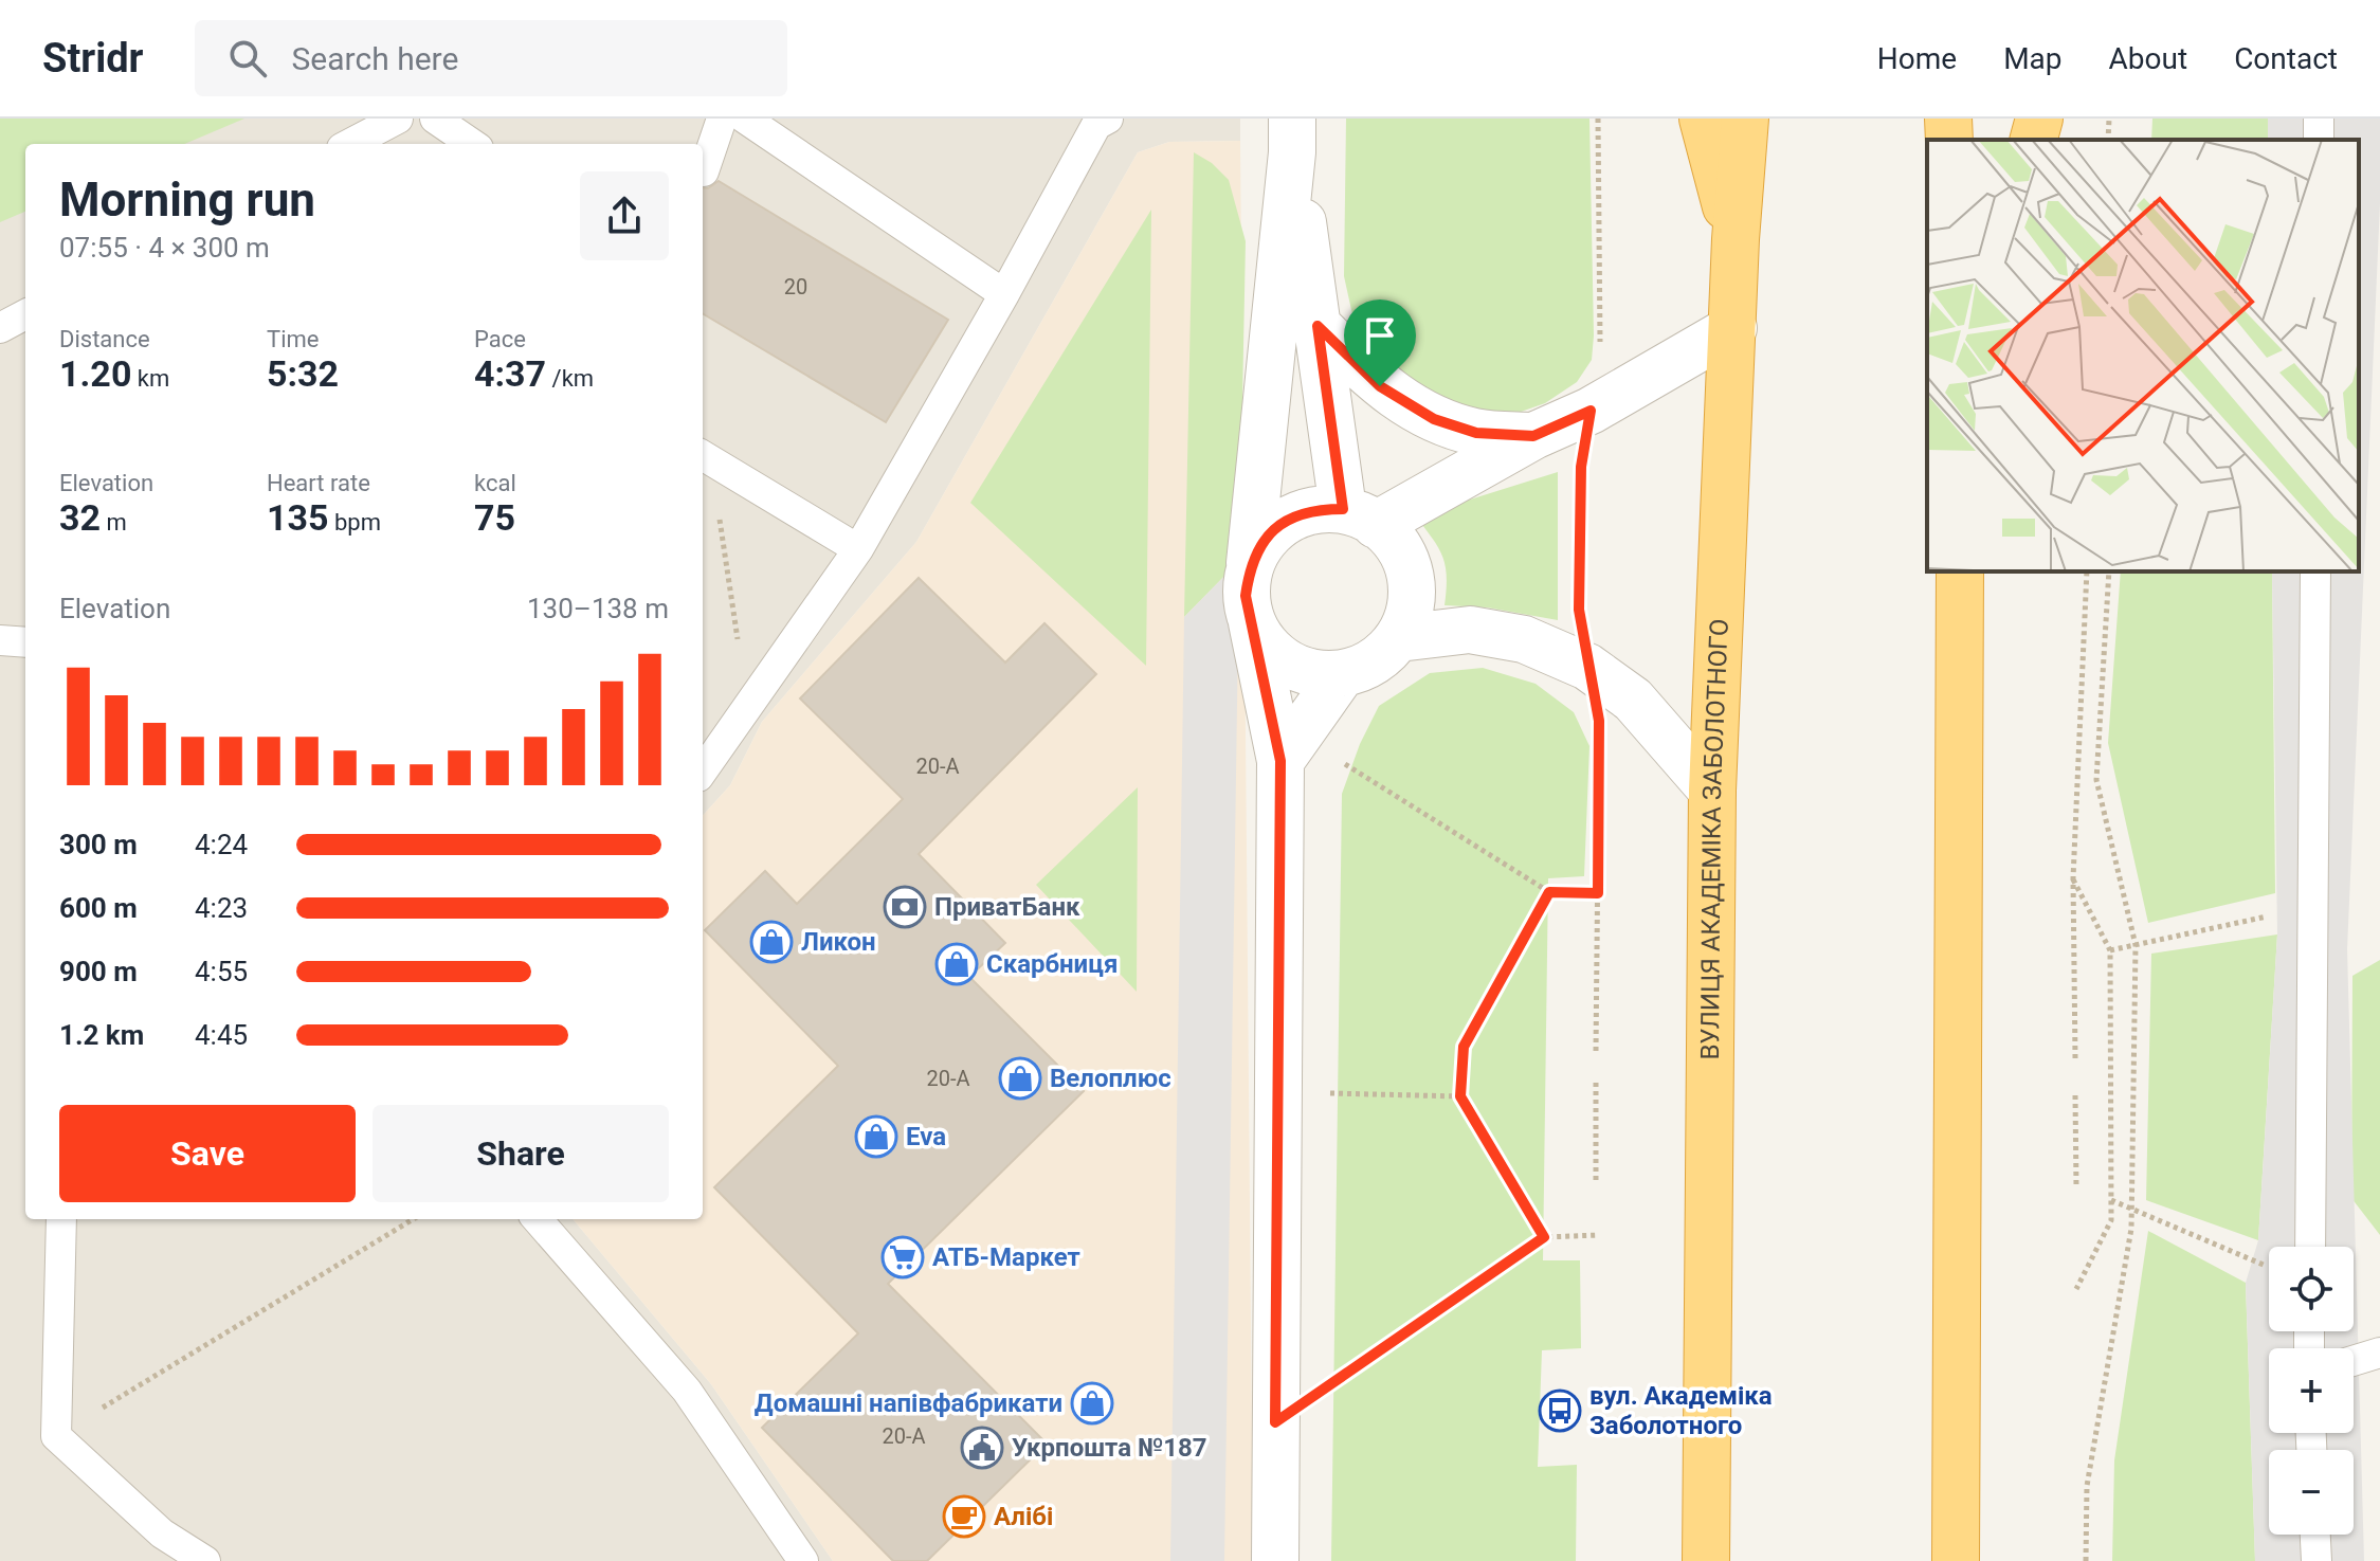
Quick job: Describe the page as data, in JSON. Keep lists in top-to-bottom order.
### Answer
{
  "streets": {
    "highway": ["ВУЛИЦЯ АКАДЕМІКА ЗАБОЛОТНОГО"]
  },
  "places": {
    "bank": ["ПриватБанк"],
    "shop": [
      "Ликон",
      "Скарбниця",
      "Велоплюс",
      "Eva",
      "Домашні напівфабрикати"
    ],
    "supermarket": ["АТБ-Маркет"],
    "bus stop": ["вул. Академіка Заболотного"],
    "public building": ["Укрпошта №187"],
    "cafe": ["Алібі"]
  },
  "house_numbers": [
    "20",
    "20-А",
    "20-А",
    "20-А"
  ],
  "page": {
    "header": "Stridr",
    "search": "Search here",
    "nav": [
      "Home",
      "Map",
      "About",
      "Contact"
    ],
    "heading": ["Morning run", "07:55 · 4 × 300 m"],
    "stats": [
      ["Distance", "1.20 km"],
      ["Time", "5:32"],
      ["Pace", "4:37 /km"],
      ["Elevation", "32 m"],
      ["Heart rate", "135 bpm"],
      ["kcal", "75"]
    ],
    "chart": ["Elevation", "130–138 m"],
    "list": [
      {
        "name": "300 m",
        "note": "4:24"
      },
      {
        "name": "600 m",
        "note": "4:23"
      },
      {
        "name": "900 m",
        "note": "4:55"
      },
      {
        "name": "1.2 km",
        "note": "4:45"
      }
    ],
    "buttons": ["Save", "Share"],
    "map_buttons": ["+", "−"]
  }
}
